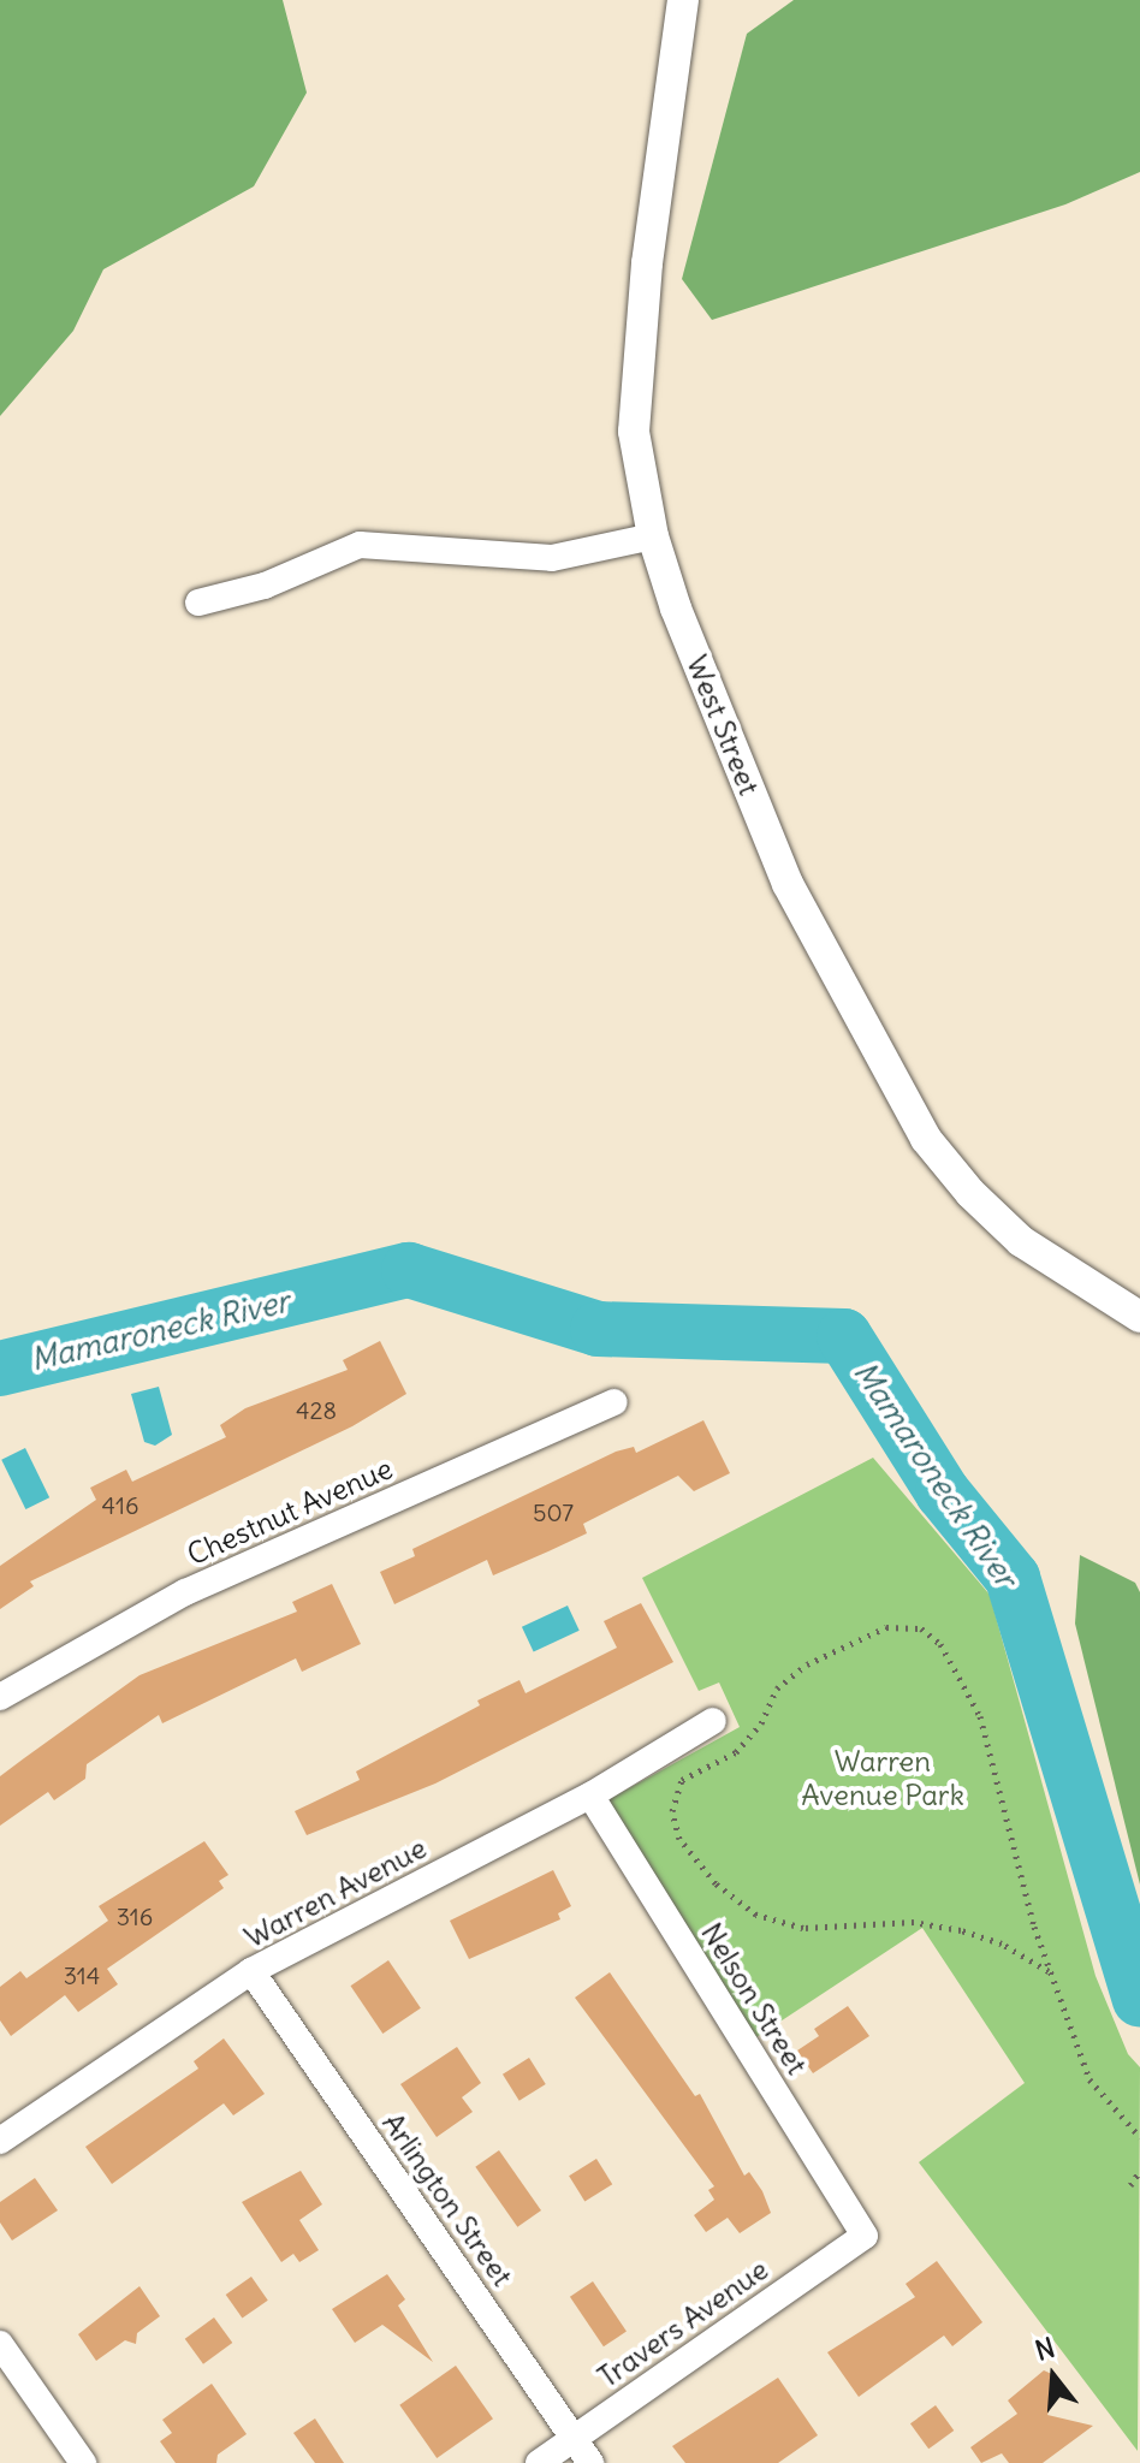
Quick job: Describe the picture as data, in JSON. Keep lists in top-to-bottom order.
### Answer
{
  "streets": {
    "street": [
      "West Street",
      "Chestnut Avenue",
      "Warren Avenue",
      "Nelson Street",
      "Arlington Street",
      "Travers Avenue"
    ]
  },
  "crossings": [
    ["Warren Avenue", "Nelson Street"],
    ["Warren Avenue", "Arlington Street"],
    ["Nelson Street", "Travers Avenue"],
    ["Arlington Street", "Travers Avenue"]
  ],
  "water": ["Mamaroneck River"],
  "parks": ["Warren Avenue Park"],
  "house_numbers": [
    "428",
    "416",
    "507",
    "316",
    "314"
  ],
  "north": "top"
}
